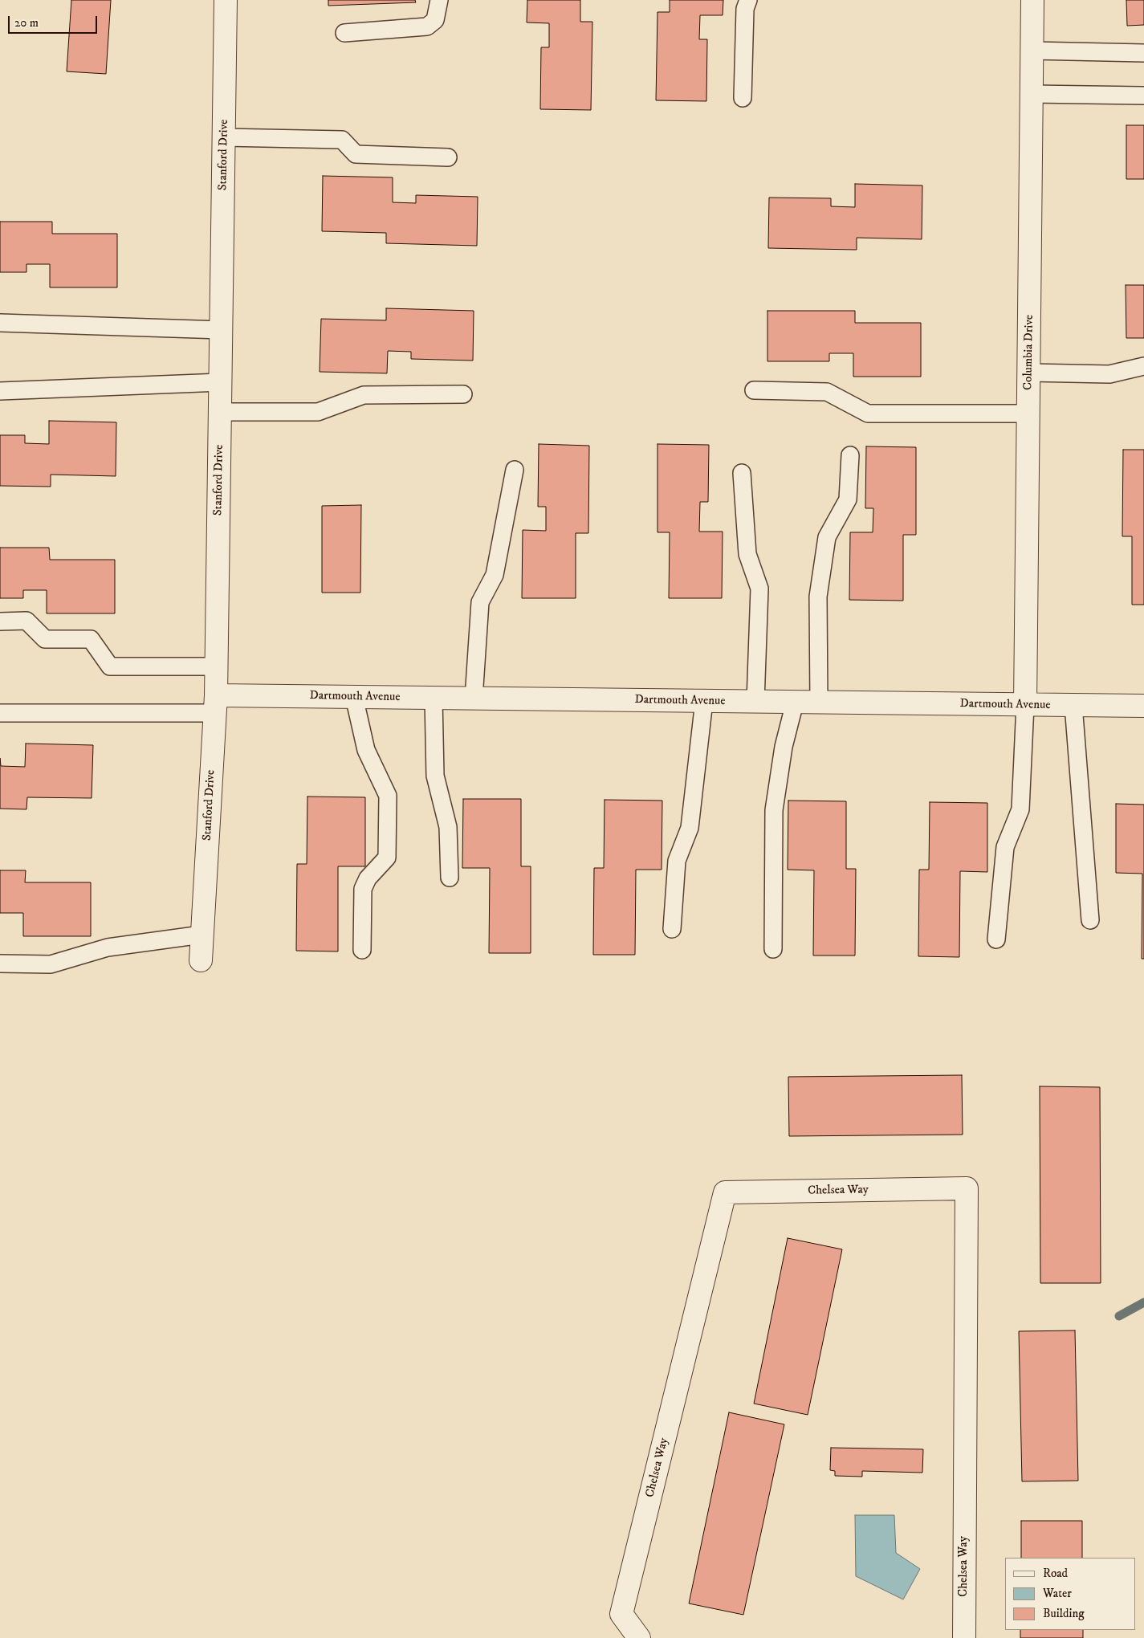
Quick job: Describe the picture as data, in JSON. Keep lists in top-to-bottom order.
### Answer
{
  "streets": {
    "street": [
      "Stanford Drive",
      "Columbia Drive",
      "Dartmouth Avenue",
      "Chelsea Way"
    ]
  },
  "crossings": [
    ["Stanford Drive", "Dartmouth Avenue"],
    ["Columbia Drive", "Dartmouth Avenue"]
  ],
  "legend": ["Road", "Water", "Building"],
  "scale_bar": "20 m"
}
